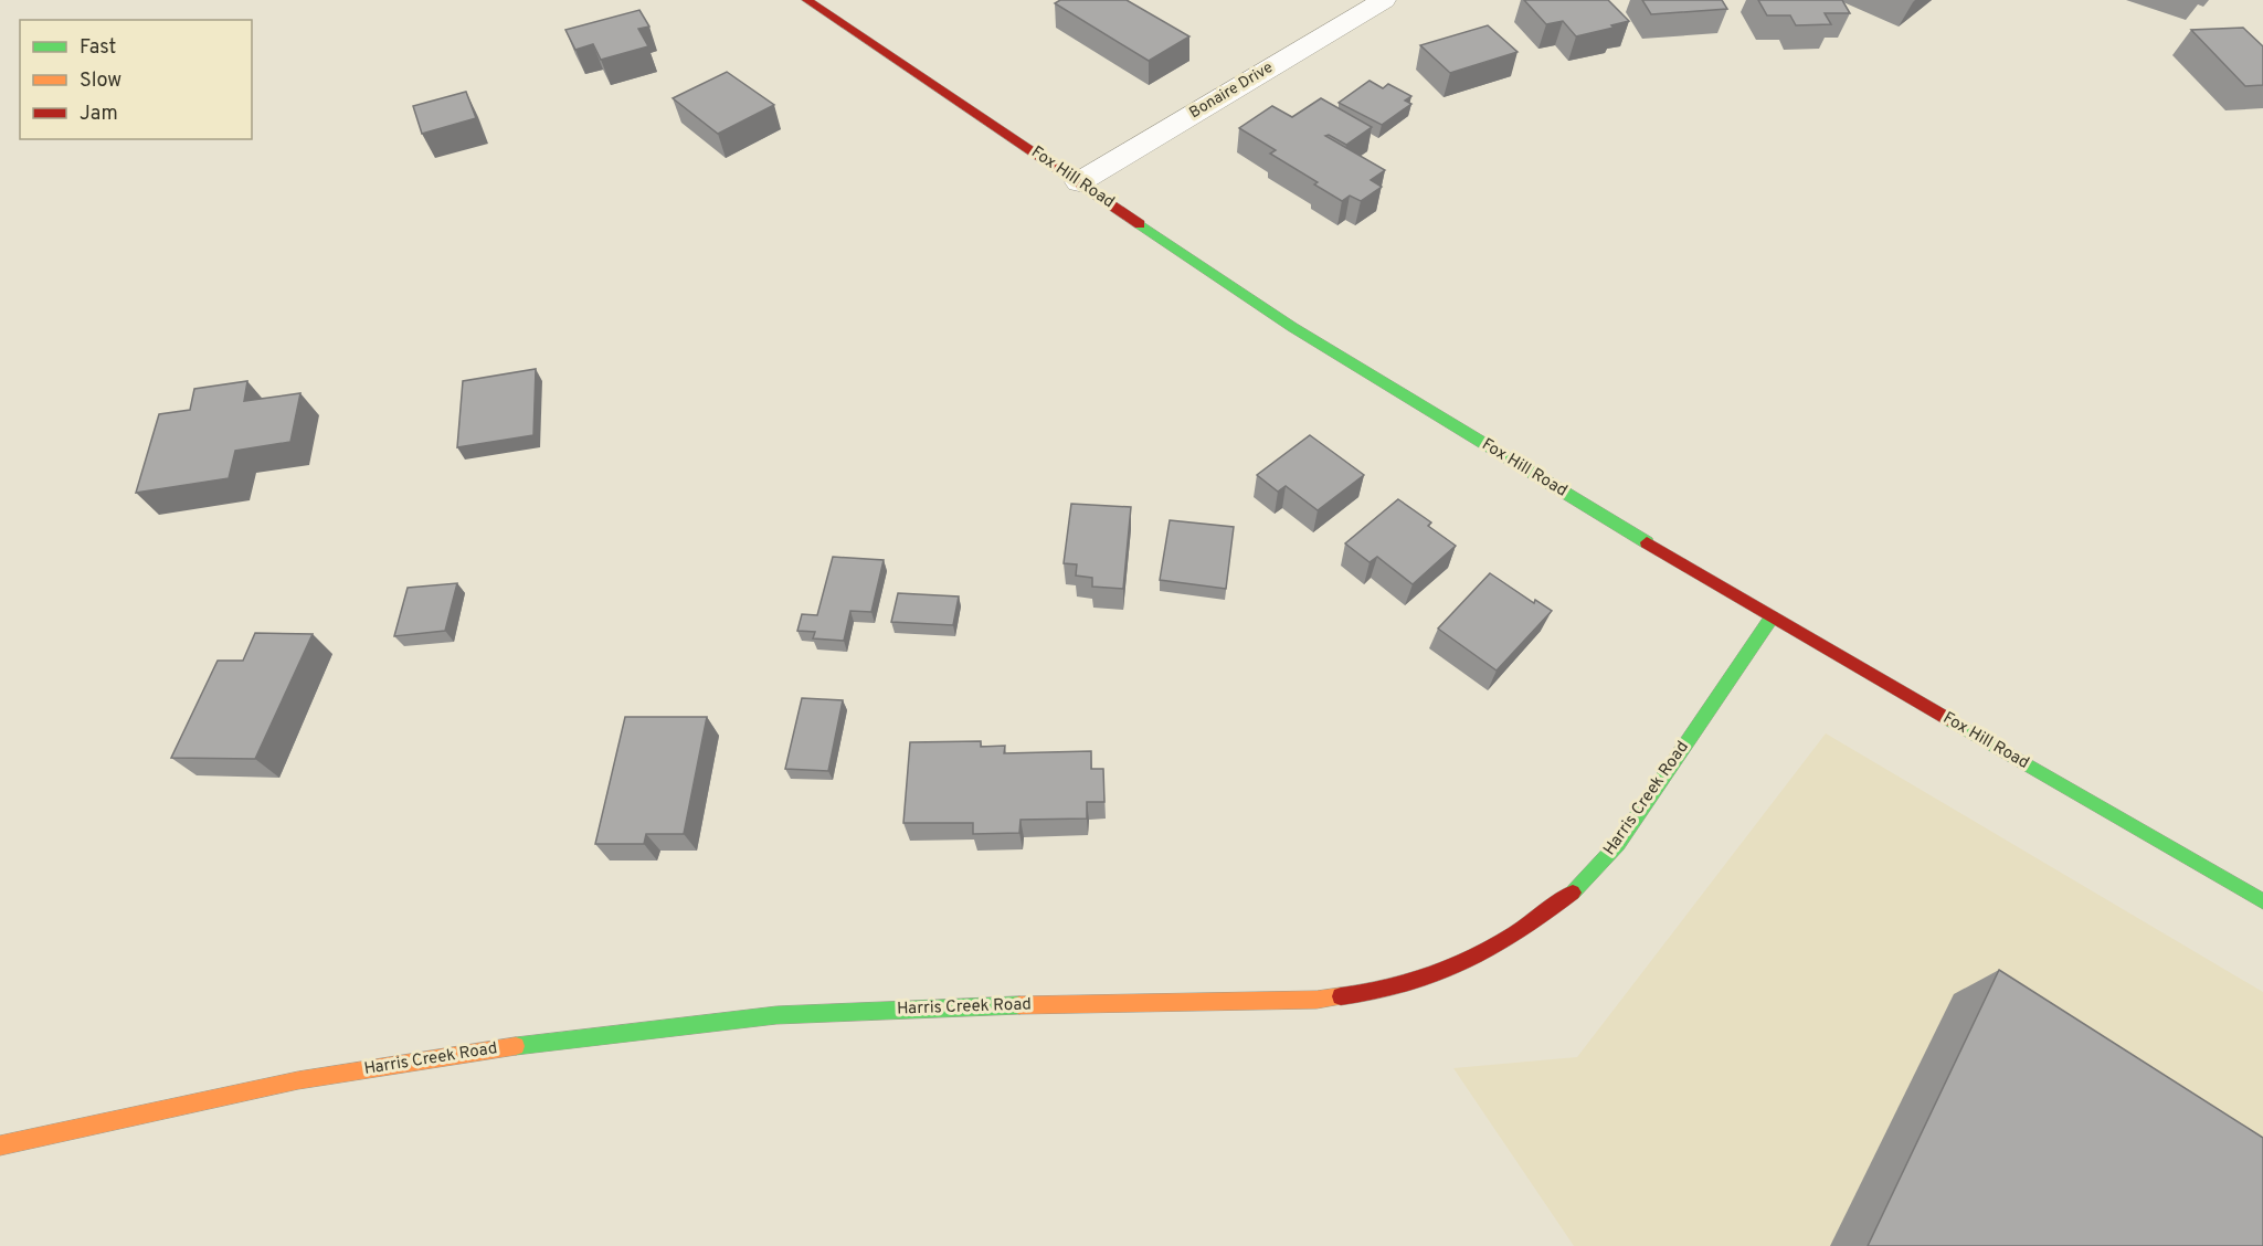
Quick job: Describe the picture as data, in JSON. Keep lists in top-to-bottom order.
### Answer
{
  "streets": {
    "main road": ["Fox Hill Road", "Harris Creek Road"],
    "street": ["Bonaire Drive"]
  },
  "crossings": [
    ["Bonaire Drive", "Fox Hill Road"],
    ["Fox Hill Road", "Harris Creek Road"]
  ],
  "legend": ["Fast", "Slow", "Jam"]
}
